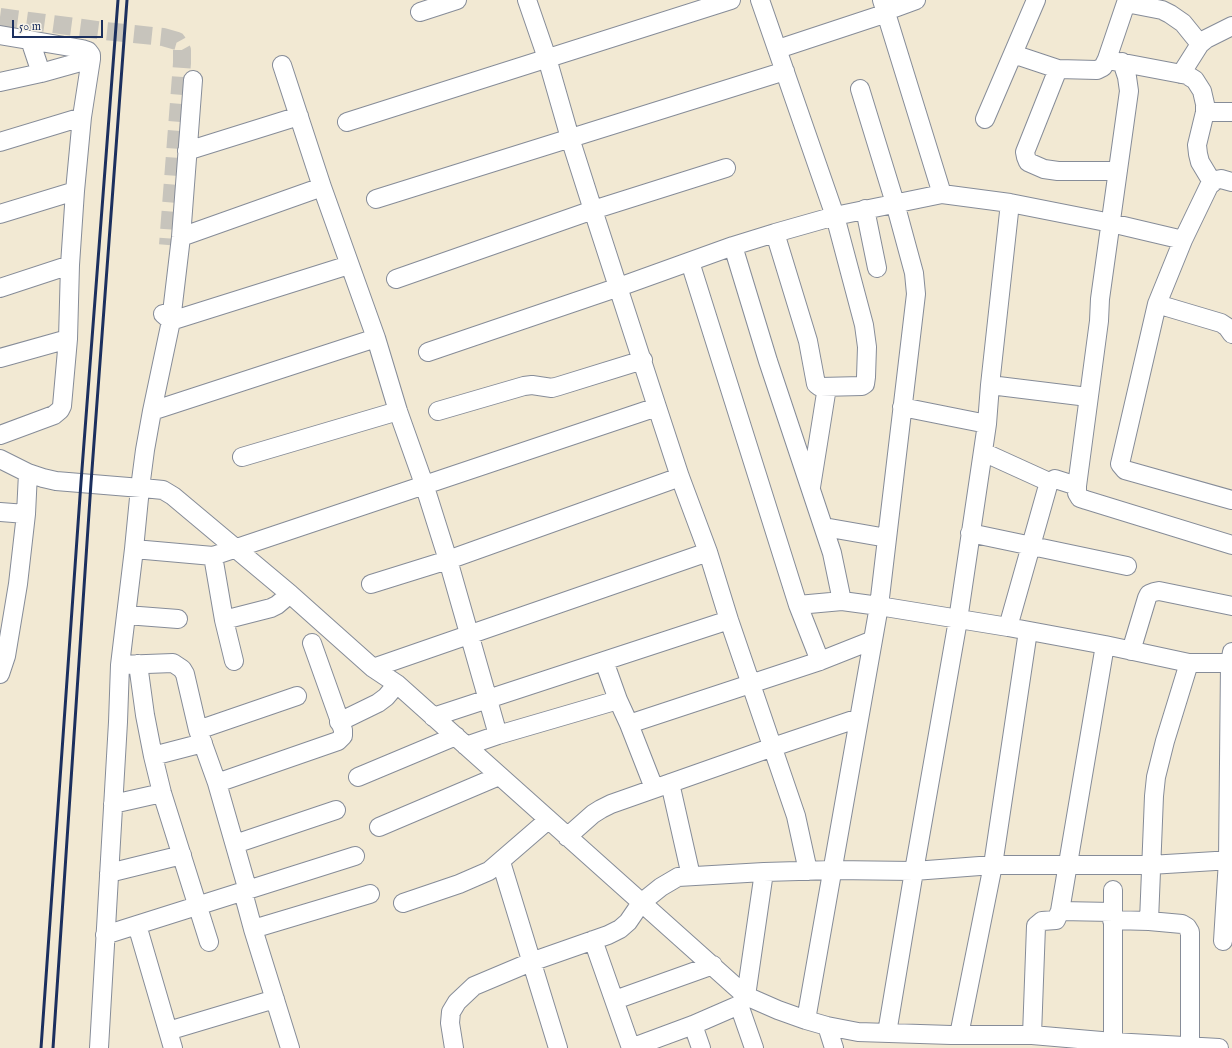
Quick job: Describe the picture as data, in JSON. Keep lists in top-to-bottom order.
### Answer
{
  "scale_bar": "50 m"
}
